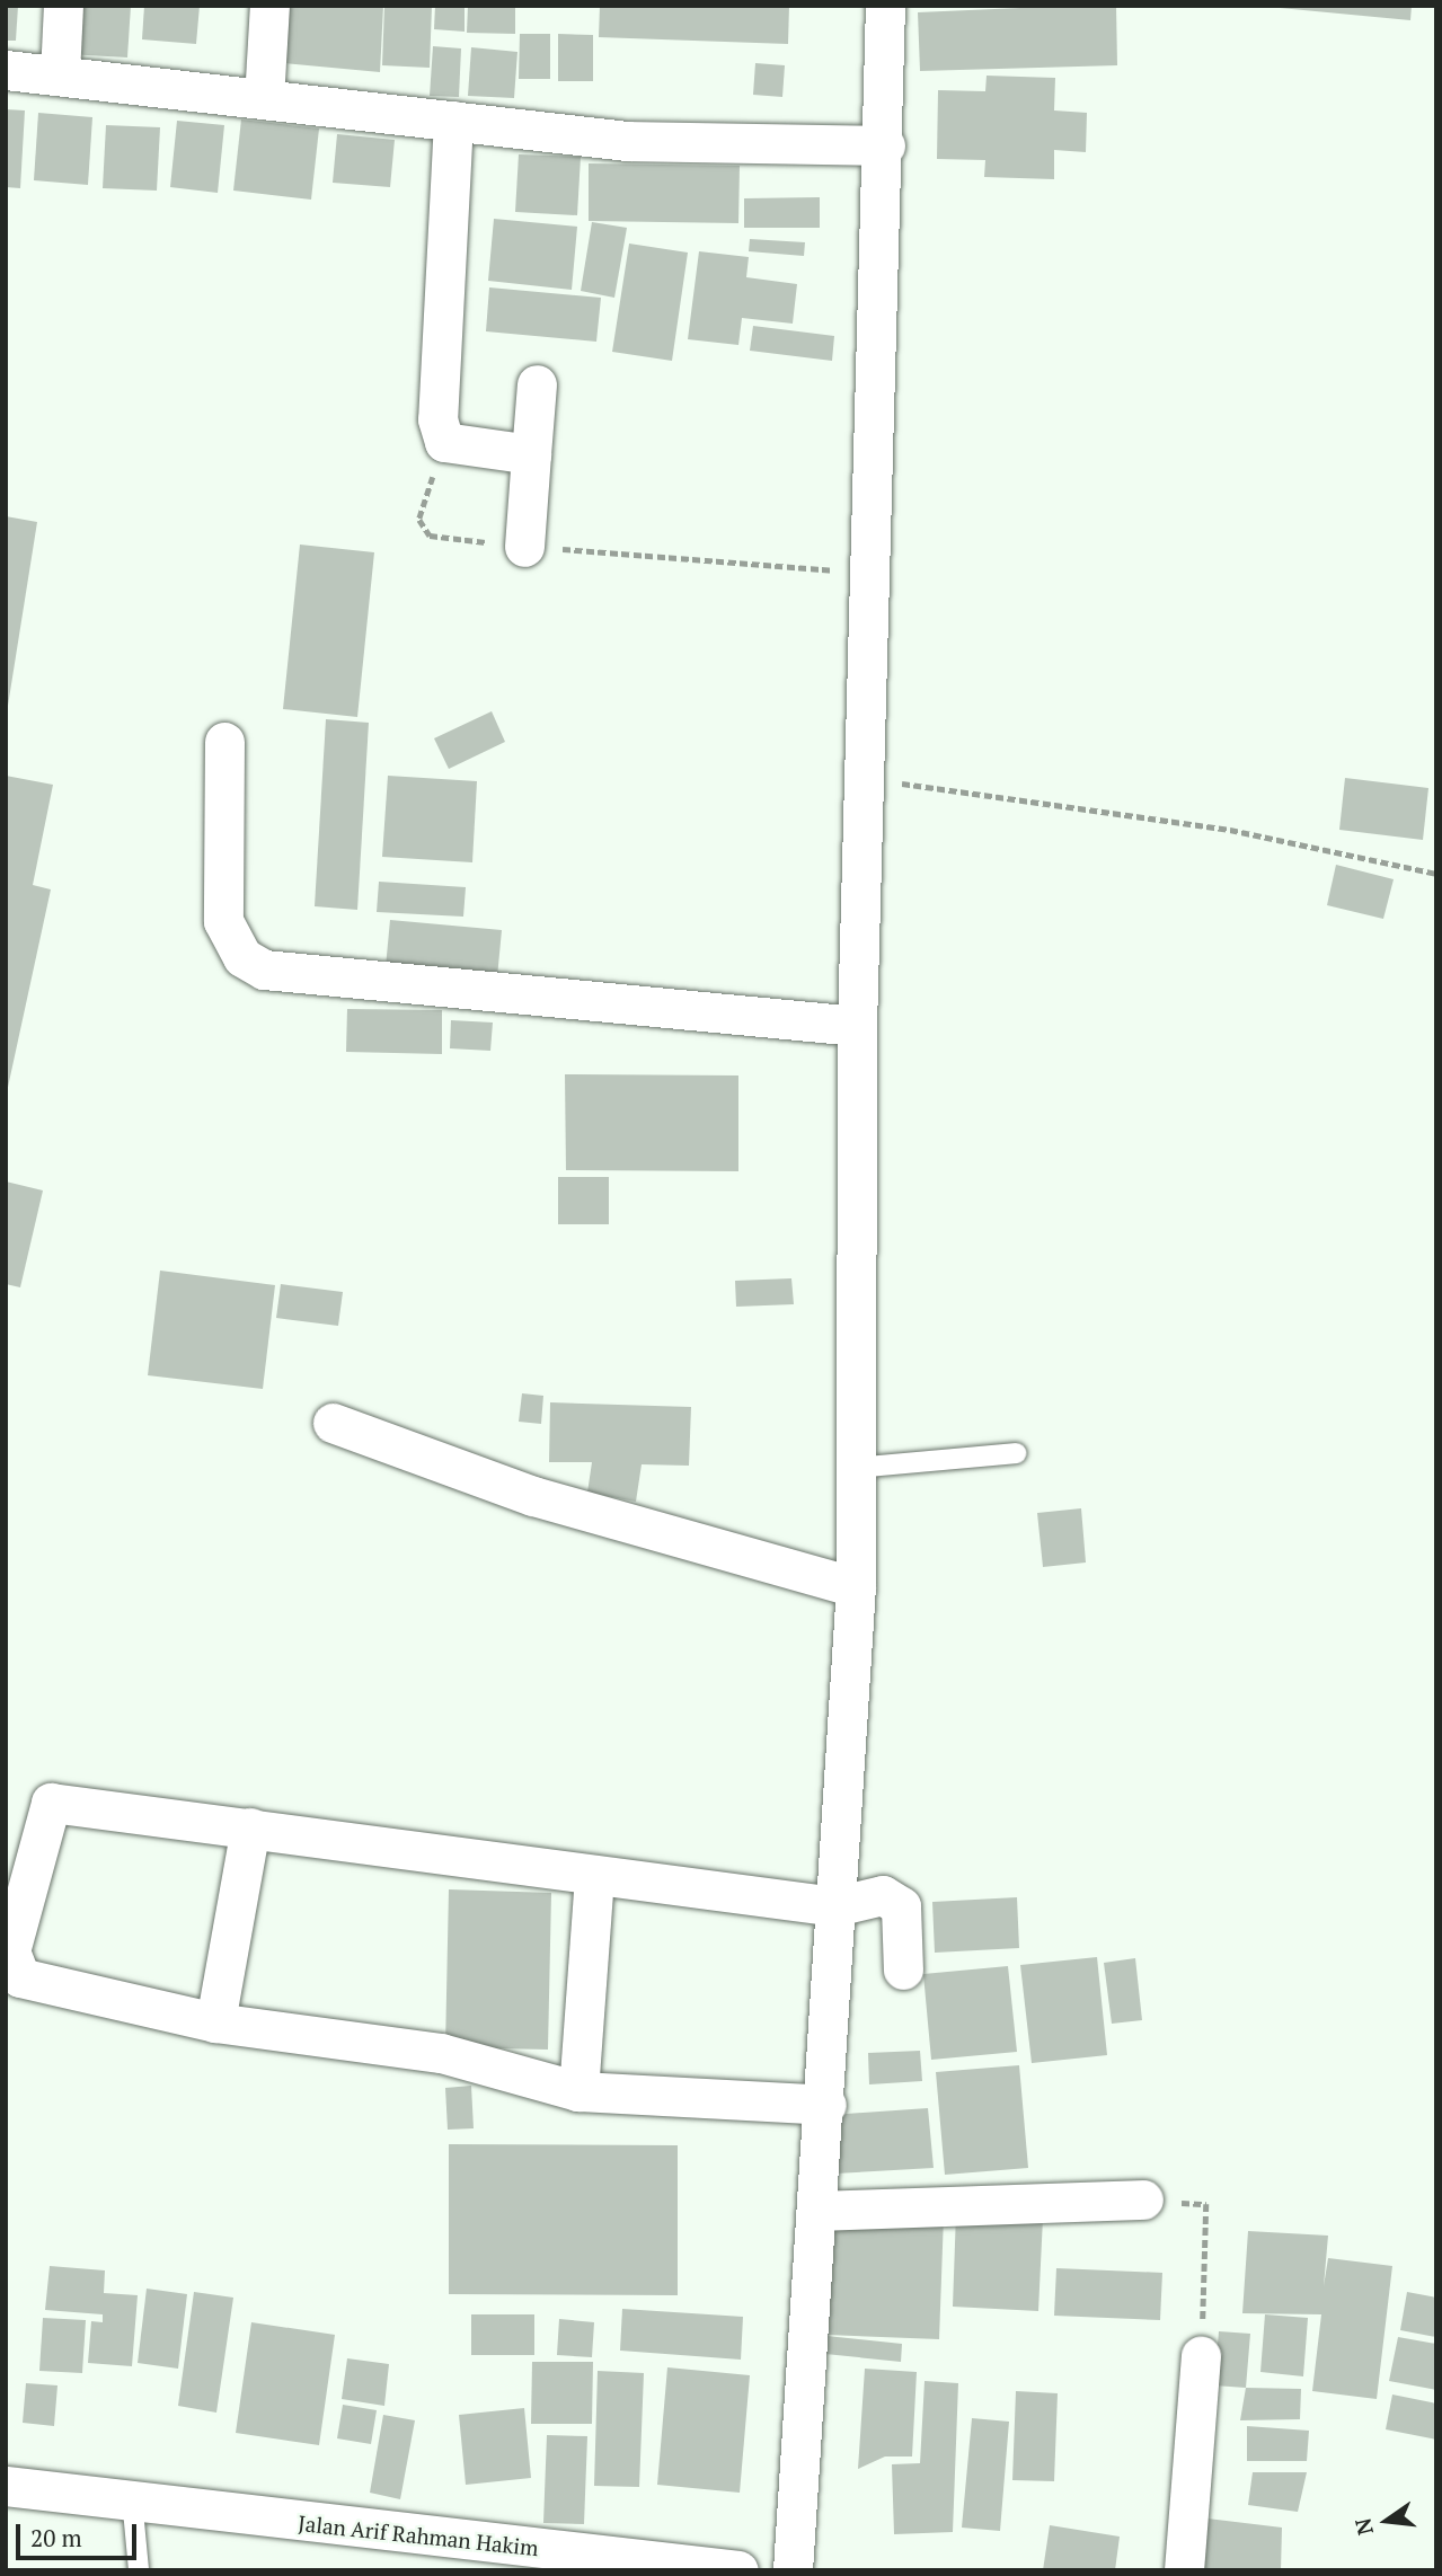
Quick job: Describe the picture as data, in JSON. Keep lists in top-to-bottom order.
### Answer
{
  "streets": {
    "street": ["Jalan Arif Rahman Hakim"]
  },
  "scale_bar": "20 m",
  "north": "left"
}
